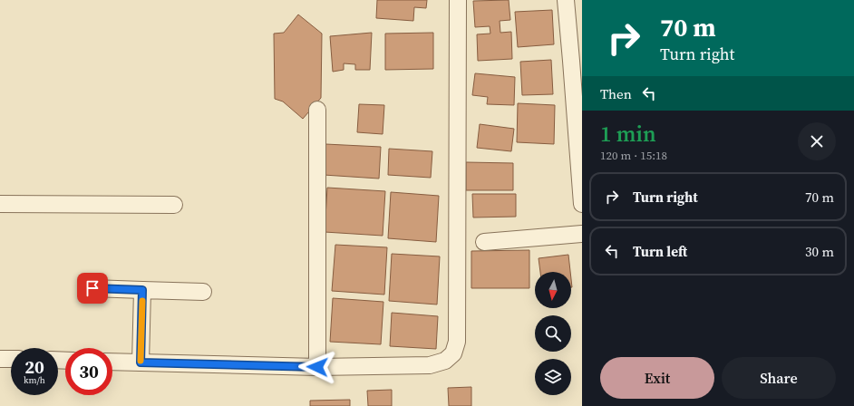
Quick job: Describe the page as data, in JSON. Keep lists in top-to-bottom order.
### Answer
{
  "north": "bottom",
  "page": {
    "turn": ["70 m", "Turn right"],
    "then": "Then",
    "heading": ["1 min", "120 m · 15:18"],
    "list": [
      {
        "name": "Turn right",
        "value": "70 m"
      },
      {
        "name": "Turn left",
        "value": "30 m"
      }
    ],
    "speed": "20 km/h",
    "limit": "30",
    "buttons": ["Exit", "Share"]
  }
}
